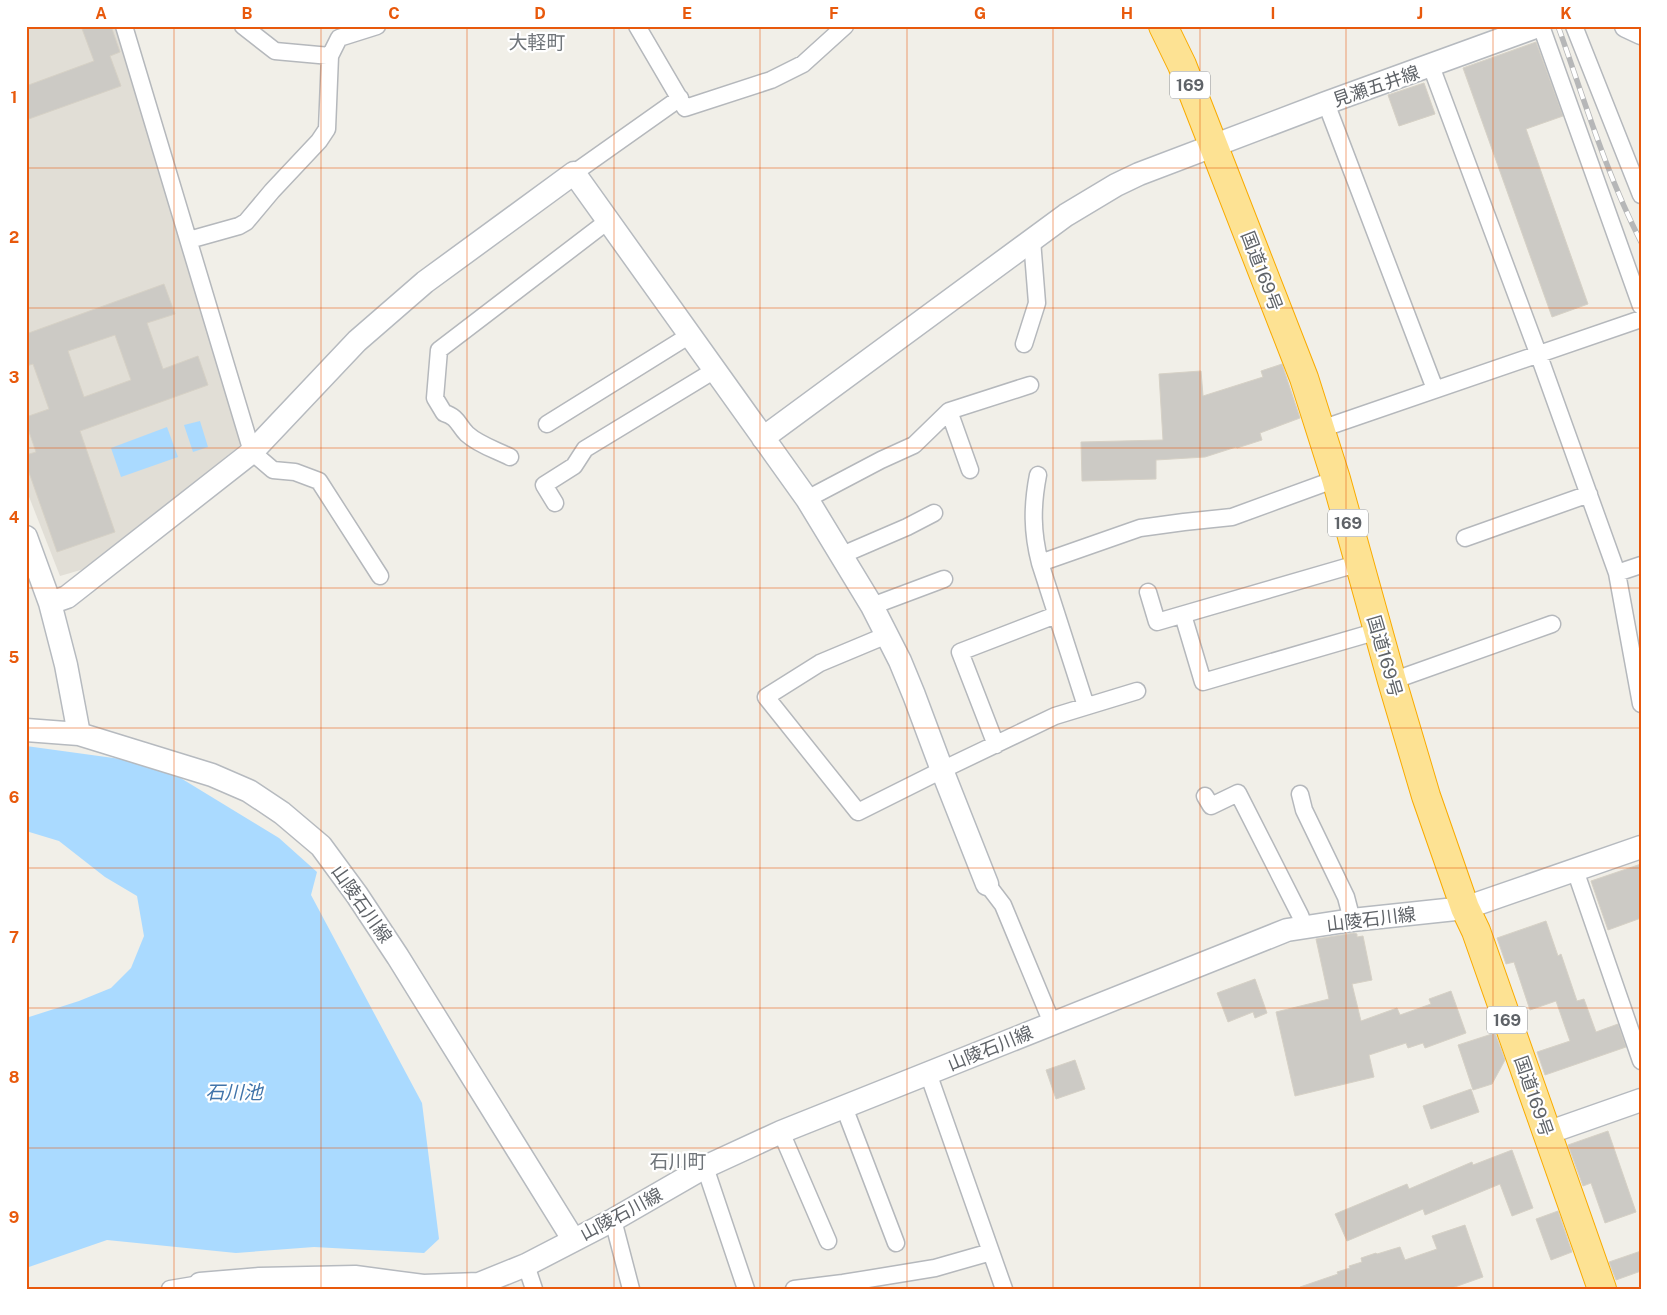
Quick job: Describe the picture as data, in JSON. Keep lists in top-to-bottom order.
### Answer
{
  "streets": {
    "highway": ["169", "国道169号"],
    "street": ["見瀬五井線", "山陵石川線"]
  },
  "crossings": [
    ["見瀬五井線", "国道169号"],
    ["国道169号", "山陵石川線"]
  ],
  "districts": ["大軽町", "石川町"],
  "water": ["石川池"],
  "grid": {
    "columns": [
      "A",
      "B",
      "C",
      "D",
      "E",
      "F",
      "G",
      "H",
      "I",
      "J",
      "K"
    ],
    "rows": [
      "1",
      "2",
      "3",
      "4",
      "5",
      "6",
      "7",
      "8",
      "9"
    ]
  }
}
